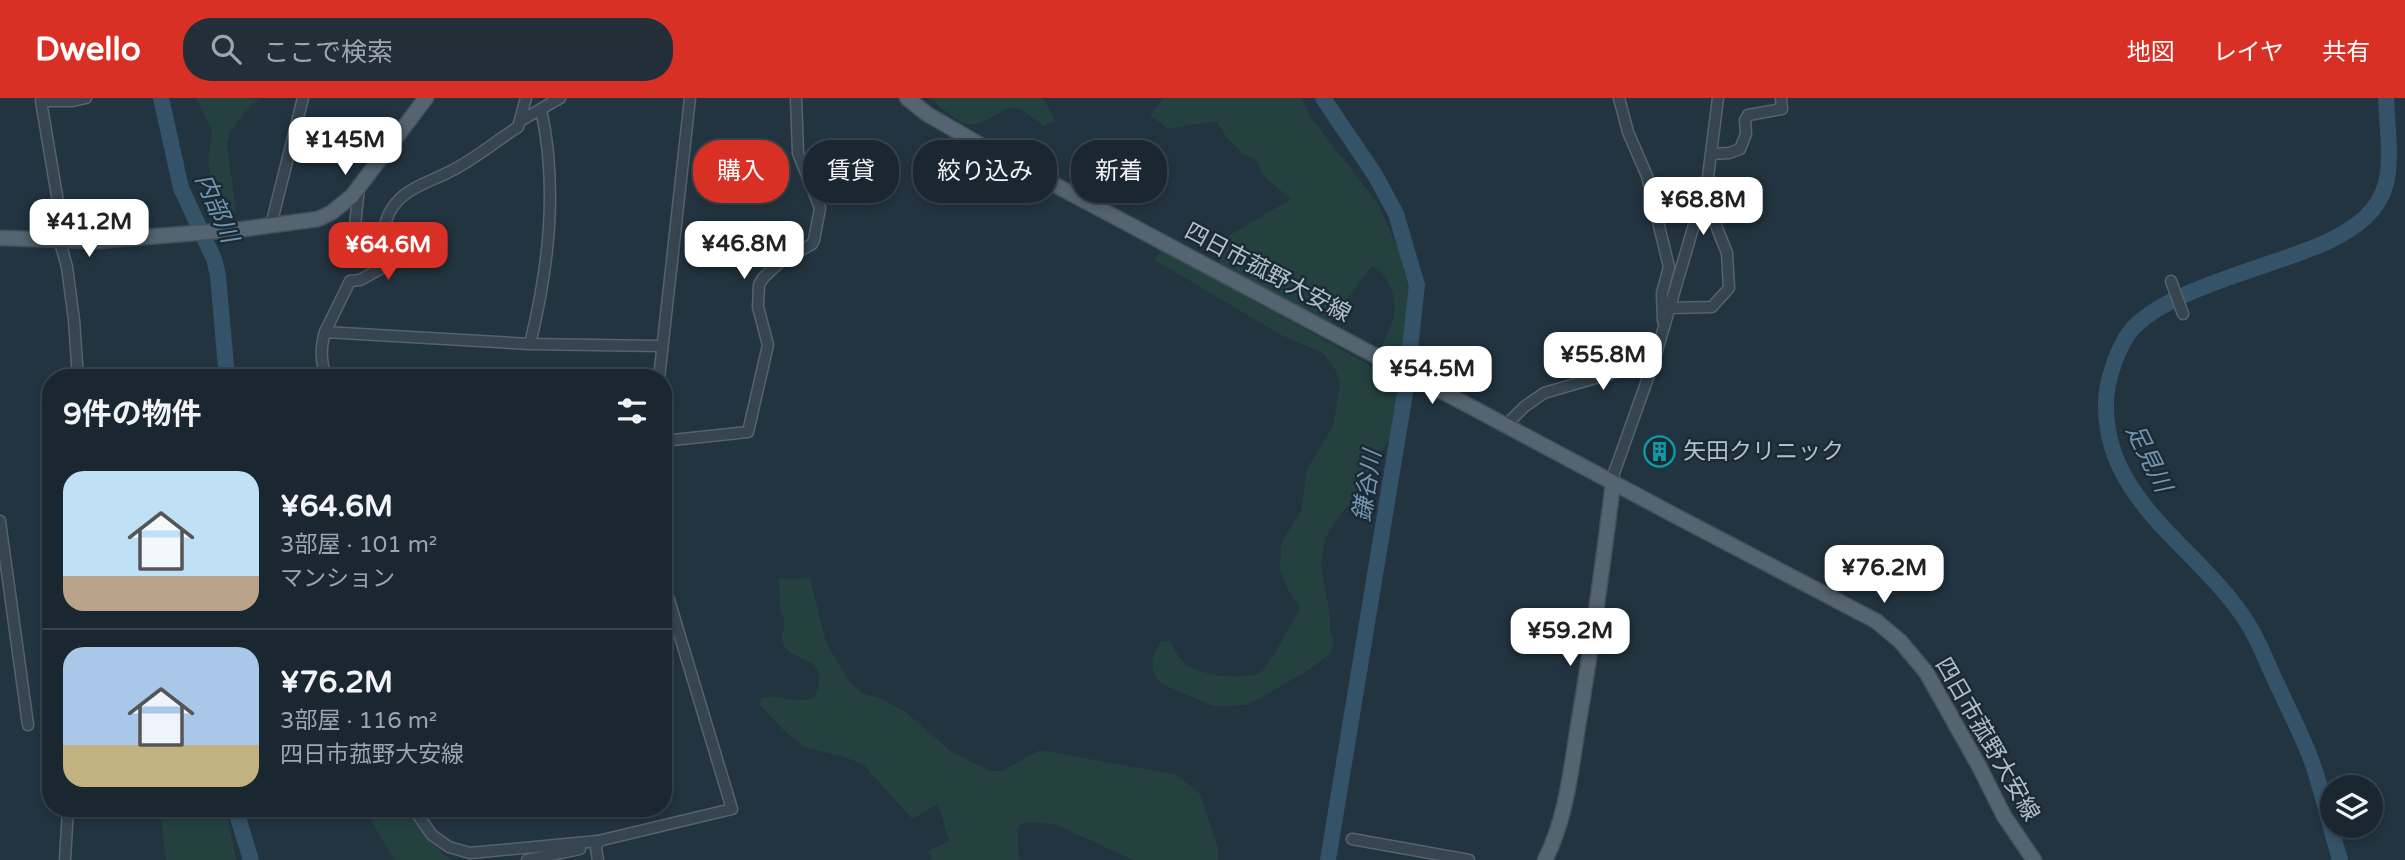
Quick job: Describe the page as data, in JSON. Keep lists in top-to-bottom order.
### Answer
{
  "streets": {
    "main road": ["四日市菰野大安線"]
  },
  "water": ["内部川", "足見川", "鎌谷川"],
  "places": {
    "building": ["矢田クリニック"]
  },
  "page": {
    "header": "Dwello",
    "search": "ここで検索",
    "nav": ["地図", "レイヤ", "共有"],
    "price": [
      "¥145M",
      "¥68.8M",
      "¥41.2M",
      "¥46.8M",
      "¥64.6M",
      "¥55.8M",
      "¥54.5M",
      "¥76.2M",
      "¥59.2M"
    ],
    "chip": [
      "購入",
      "賃貸",
      "絞り込み",
      "新着"
    ],
    "heading": "9件の物件",
    "list": [
      {
        "name": "¥64.6M",
        "note": "3部屋 · 101 m² · マンション"
      },
      {
        "name": "¥76.2M",
        "note": "3部屋 · 116 m² · 四日市菰野大安線"
      }
    ]
  }
}
